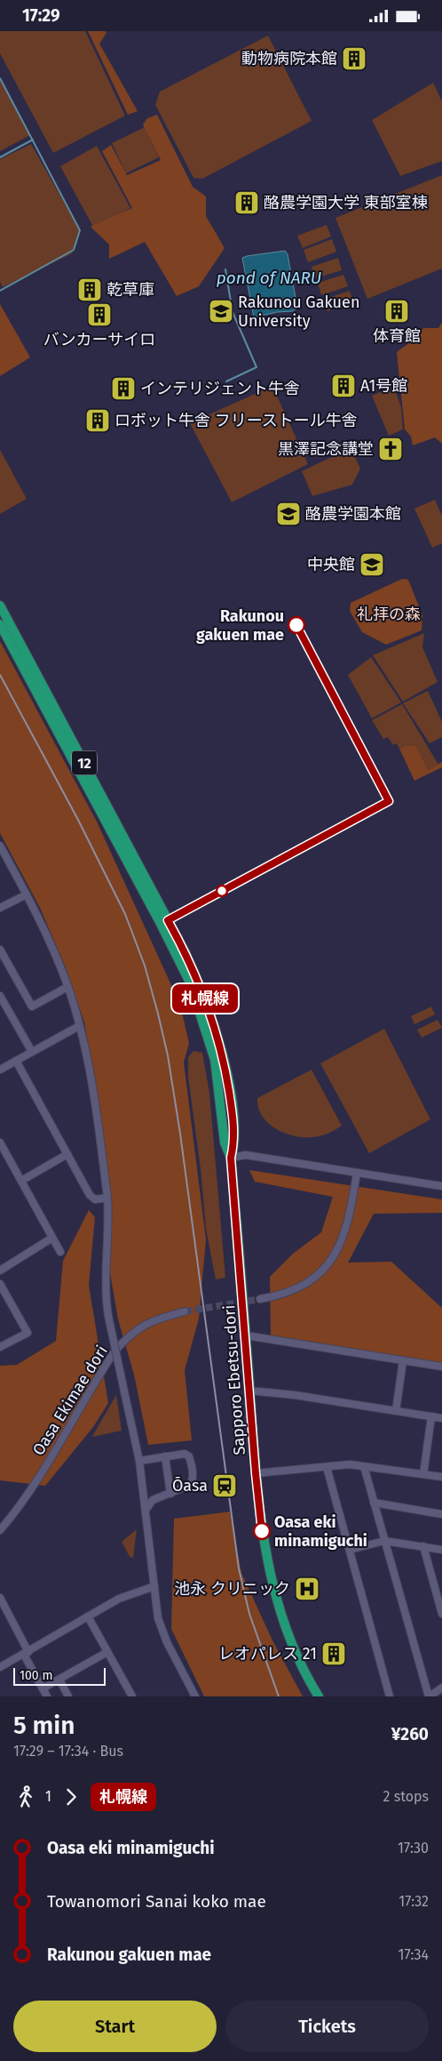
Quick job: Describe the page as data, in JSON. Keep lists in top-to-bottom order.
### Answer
{
  "streets": {
    "highway": ["12", "Sapporo Ebetsu-dori"],
    "street": ["Oasa Ekimae dori"]
  },
  "water": ["pond of NARU"],
  "parks": ["礼拝の森"],
  "places": {
    "building": [
      "動物病院本館",
      "酪農学園大学 東部室棟",
      "乾草庫",
      "体育館",
      "バンカーサイロ",
      "A1号館",
      "インテリジェント牛舎",
      "ロボット牛舎 フリーストール牛舎",
      "レオパレス 21"
    ],
    "school or university": ["Rakunou Gakuen University", "酪農学園本館", "中央館"],
    "church": ["黒澤記念講堂"],
    "other": ["Rakunou gakuen mae", "Oasa eki minamiguchi"],
    "station": ["Ōasa"],
    "hospital": ["池永 クリニック"]
  },
  "lines": ["bus line 札幌線"],
  "scale_bar": "100 m",
  "page": {
    "status": "17:29",
    "on_map": "札幌線",
    "scale": "100 m",
    "heading": ["5 min", "17:29 – 17:34 · Bus", "¥260"],
    "legs": ["1", "札幌線", "2 stops"],
    "list": [
      {
        "name": "Oasa eki minamiguchi",
        "value": "17:30"
      },
      {
        "name": "Towanomori Sanai koko mae",
        "value": "17:32"
      },
      {
        "name": "Rakunou gakuen mae",
        "value": "17:34"
      }
    ],
    "buttons": ["Start", "Tickets"]
  }
}
